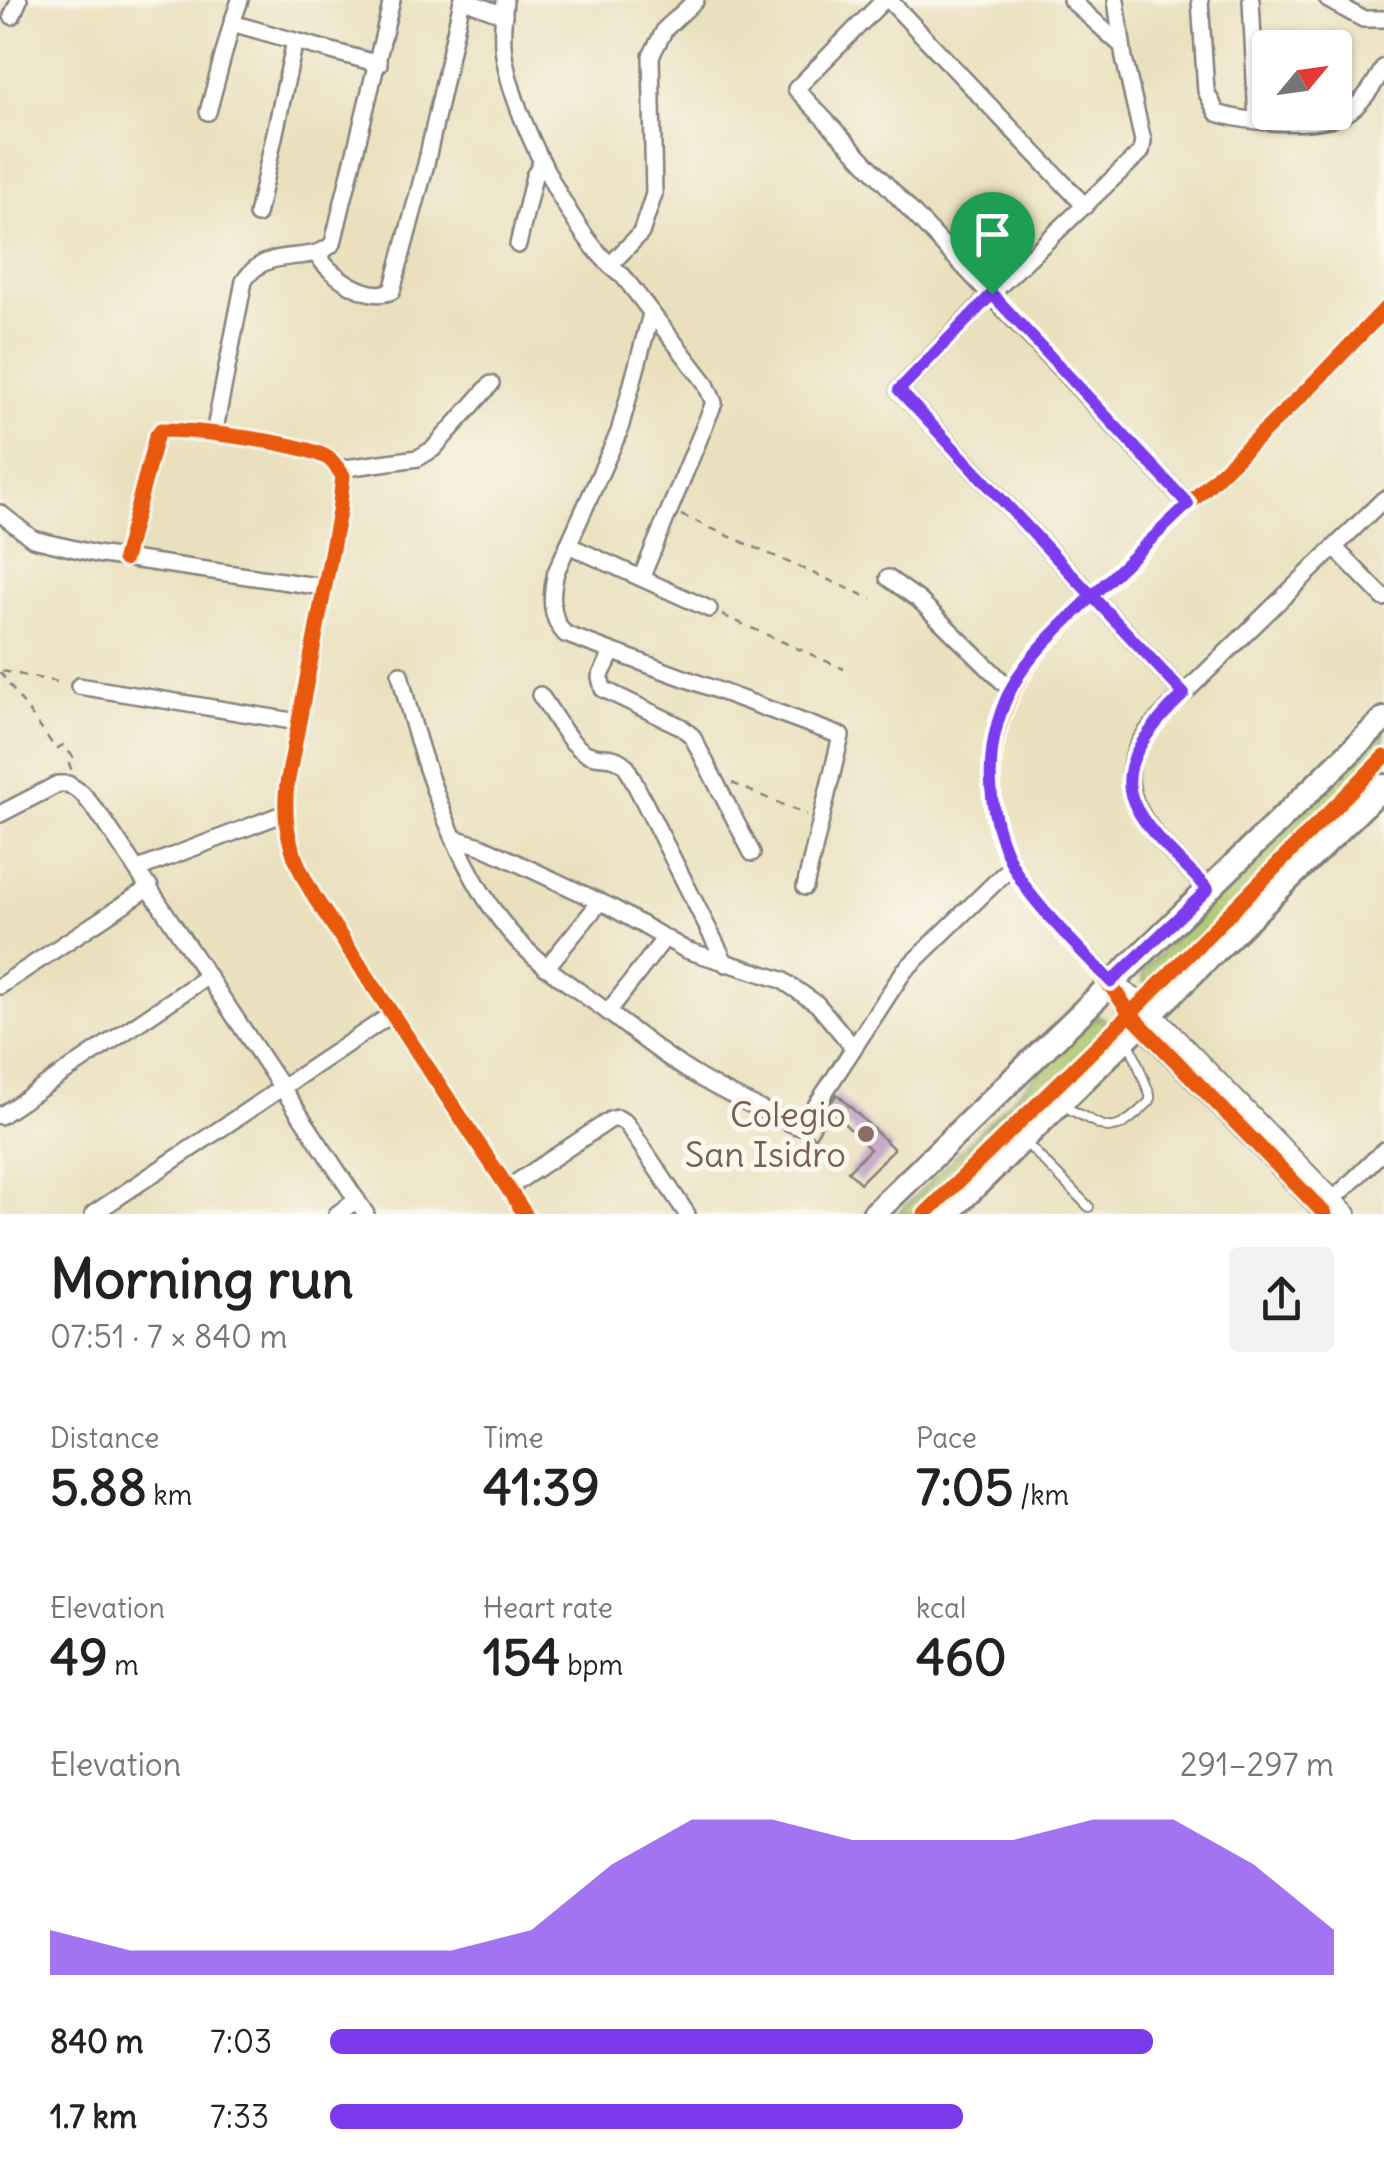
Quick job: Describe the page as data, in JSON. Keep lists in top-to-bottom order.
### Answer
{
  "places": ["Colegio San Isidro"],
  "north": "top right",
  "page": {
    "heading": ["Morning run", "07:51 · 7 × 840 m"],
    "stats": [
      ["Distance", "5.88 km"],
      ["Time", "41:39"],
      ["Pace", "7:05 /km"],
      ["Elevation", "49 m"],
      ["Heart rate", "154 bpm"],
      ["kcal", "460"]
    ],
    "chart": ["Elevation", "291–297 m"],
    "list": [
      {
        "name": "840 m",
        "note": "7:03"
      },
      {
        "name": "1.7 km",
        "note": "7:33"
      }
    ]
  }
}
